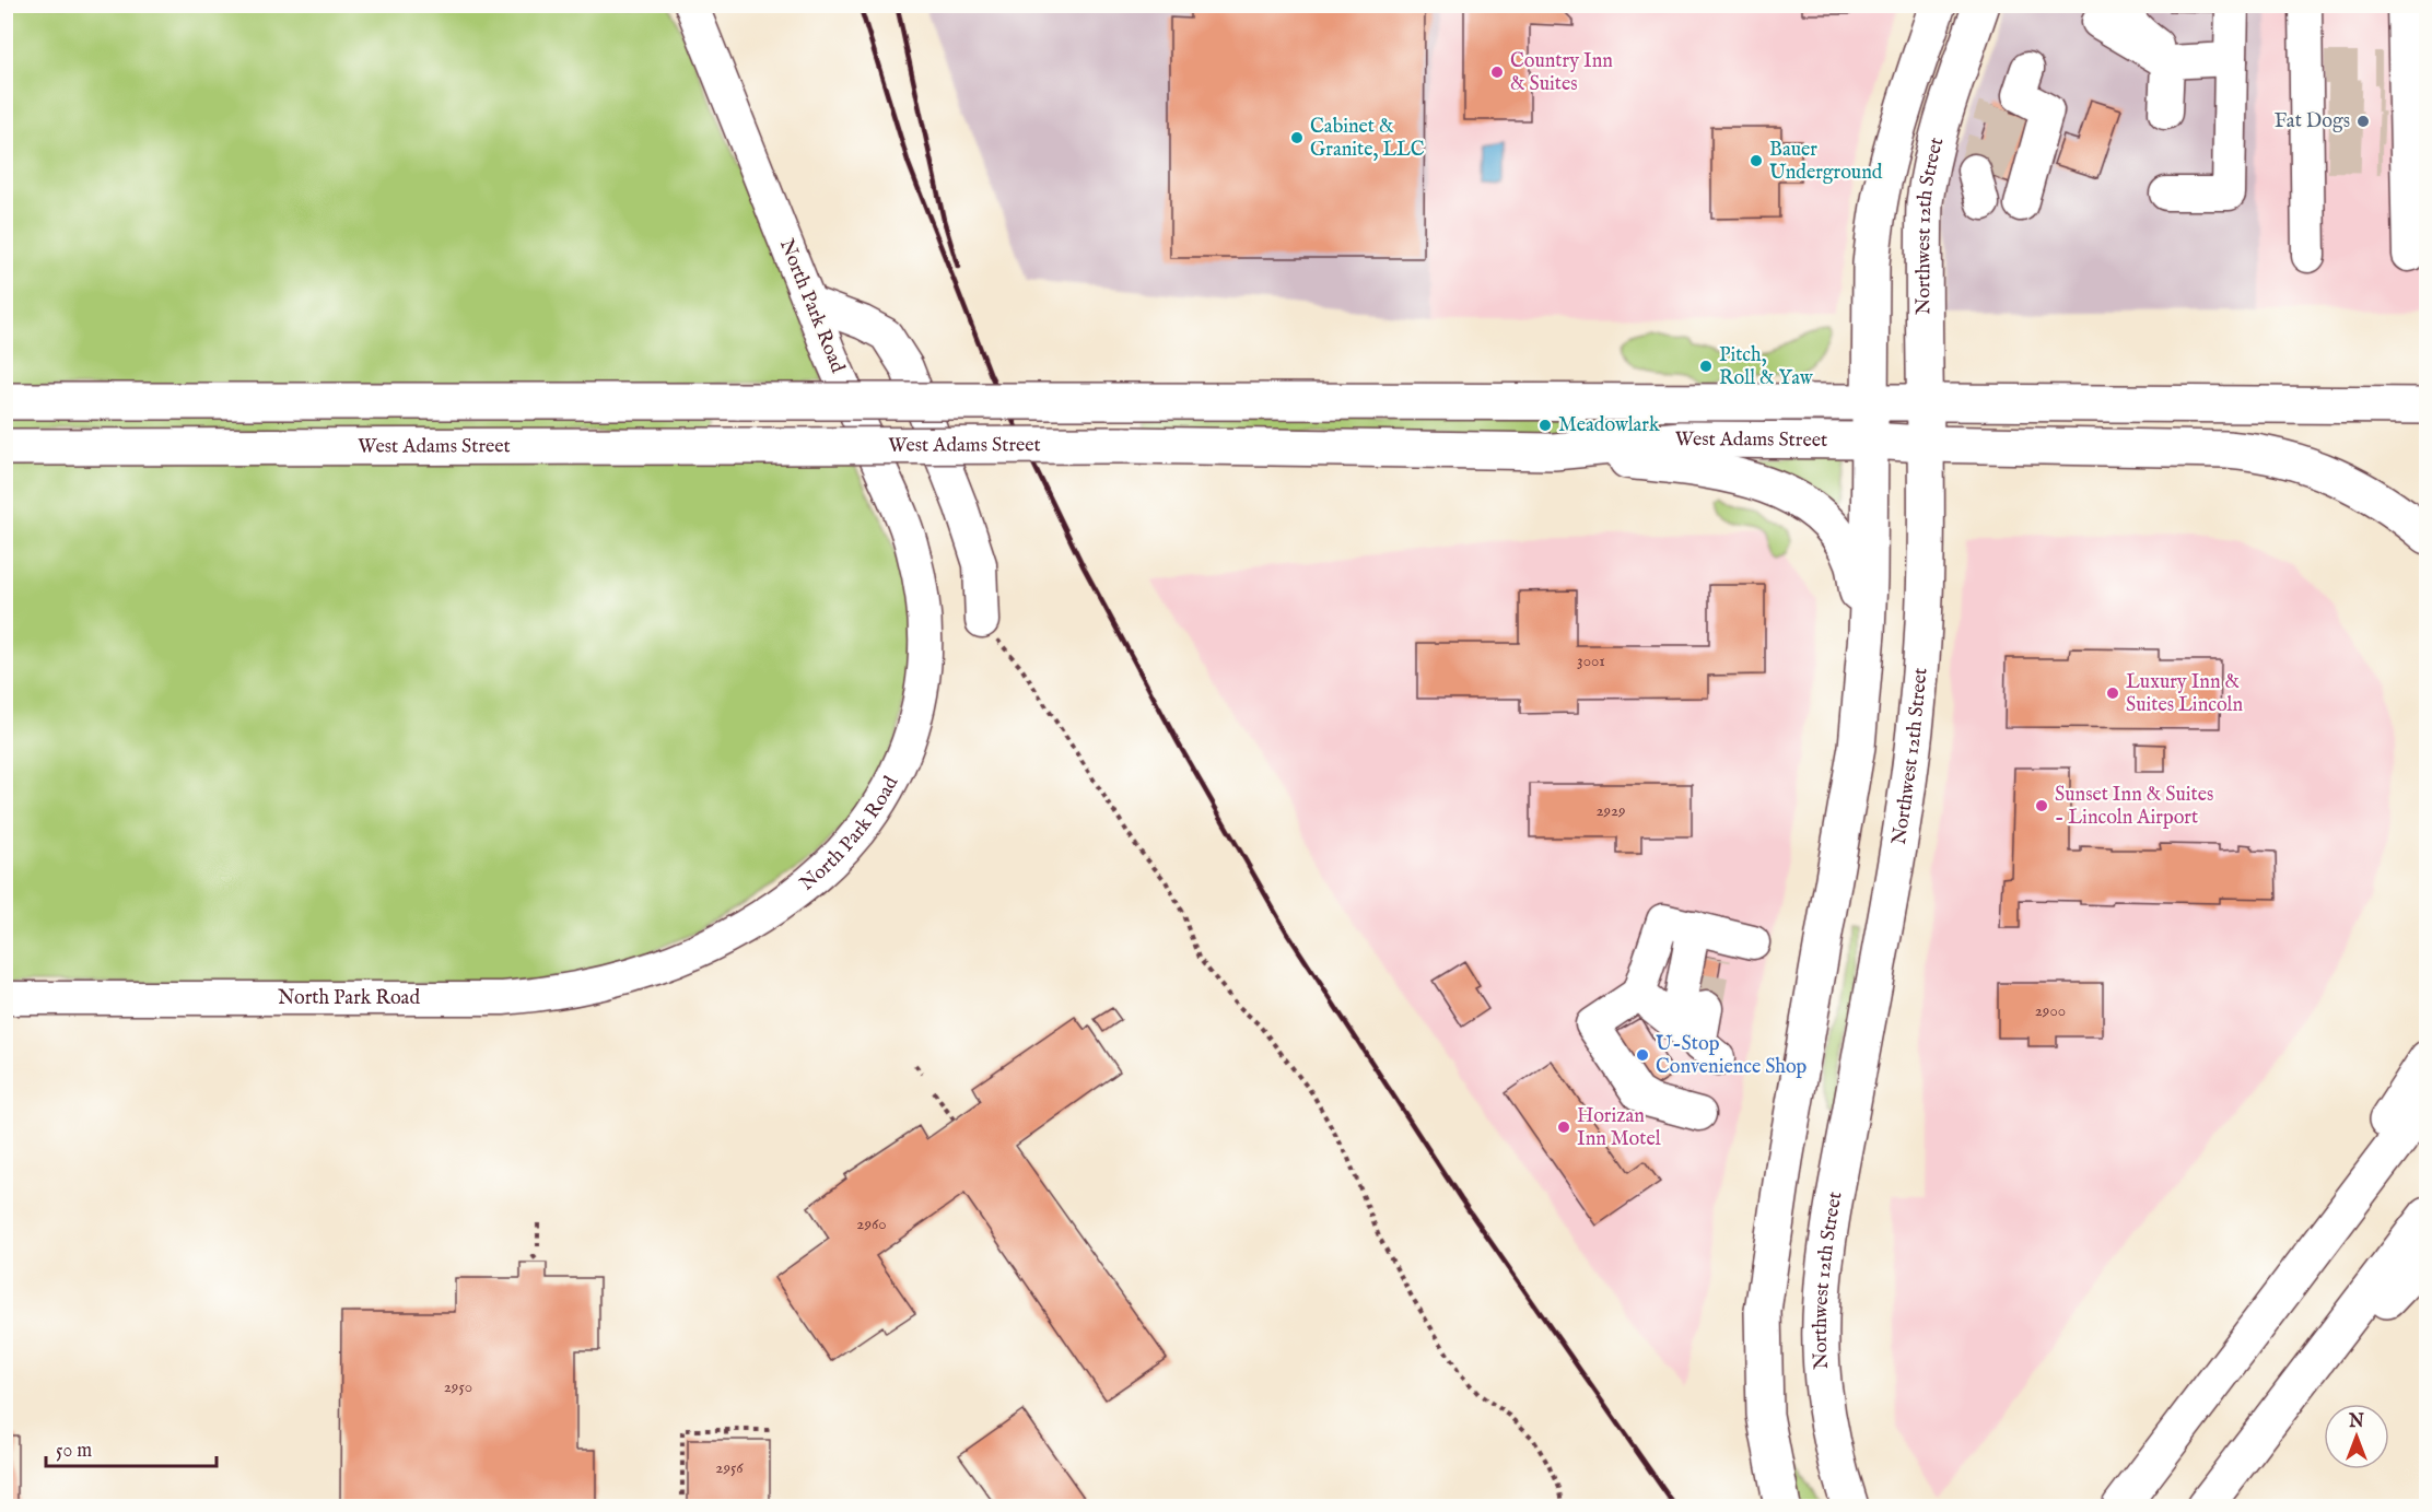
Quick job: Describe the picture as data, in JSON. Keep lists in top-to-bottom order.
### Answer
{
  "streets": {
    "main road": ["Northwest 12th Street", "West Adams Street"],
    "street": ["North Park Road"]
  },
  "crossings": [
    ["Northwest 12th Street", "West Adams Street"]
  ],
  "places": [
    "Country Inn & Suites",
    "Fat Dogs",
    "Cabinet & Granite, LLC",
    "Bauer Underground",
    "Pitch, Roll & Yaw",
    "Meadowlark",
    "Luxury Inn & Suites Lincoln",
    "Sunset Inn & Suites - Lincoln Airport",
    "U-Stop Convenience Shop",
    "Horizan Inn Motel"
  ],
  "house_numbers": [
    "3001",
    "2929",
    "2900",
    "2960",
    "2950",
    "2956"
  ],
  "scale_bar": "50 m",
  "north": "top"
}
